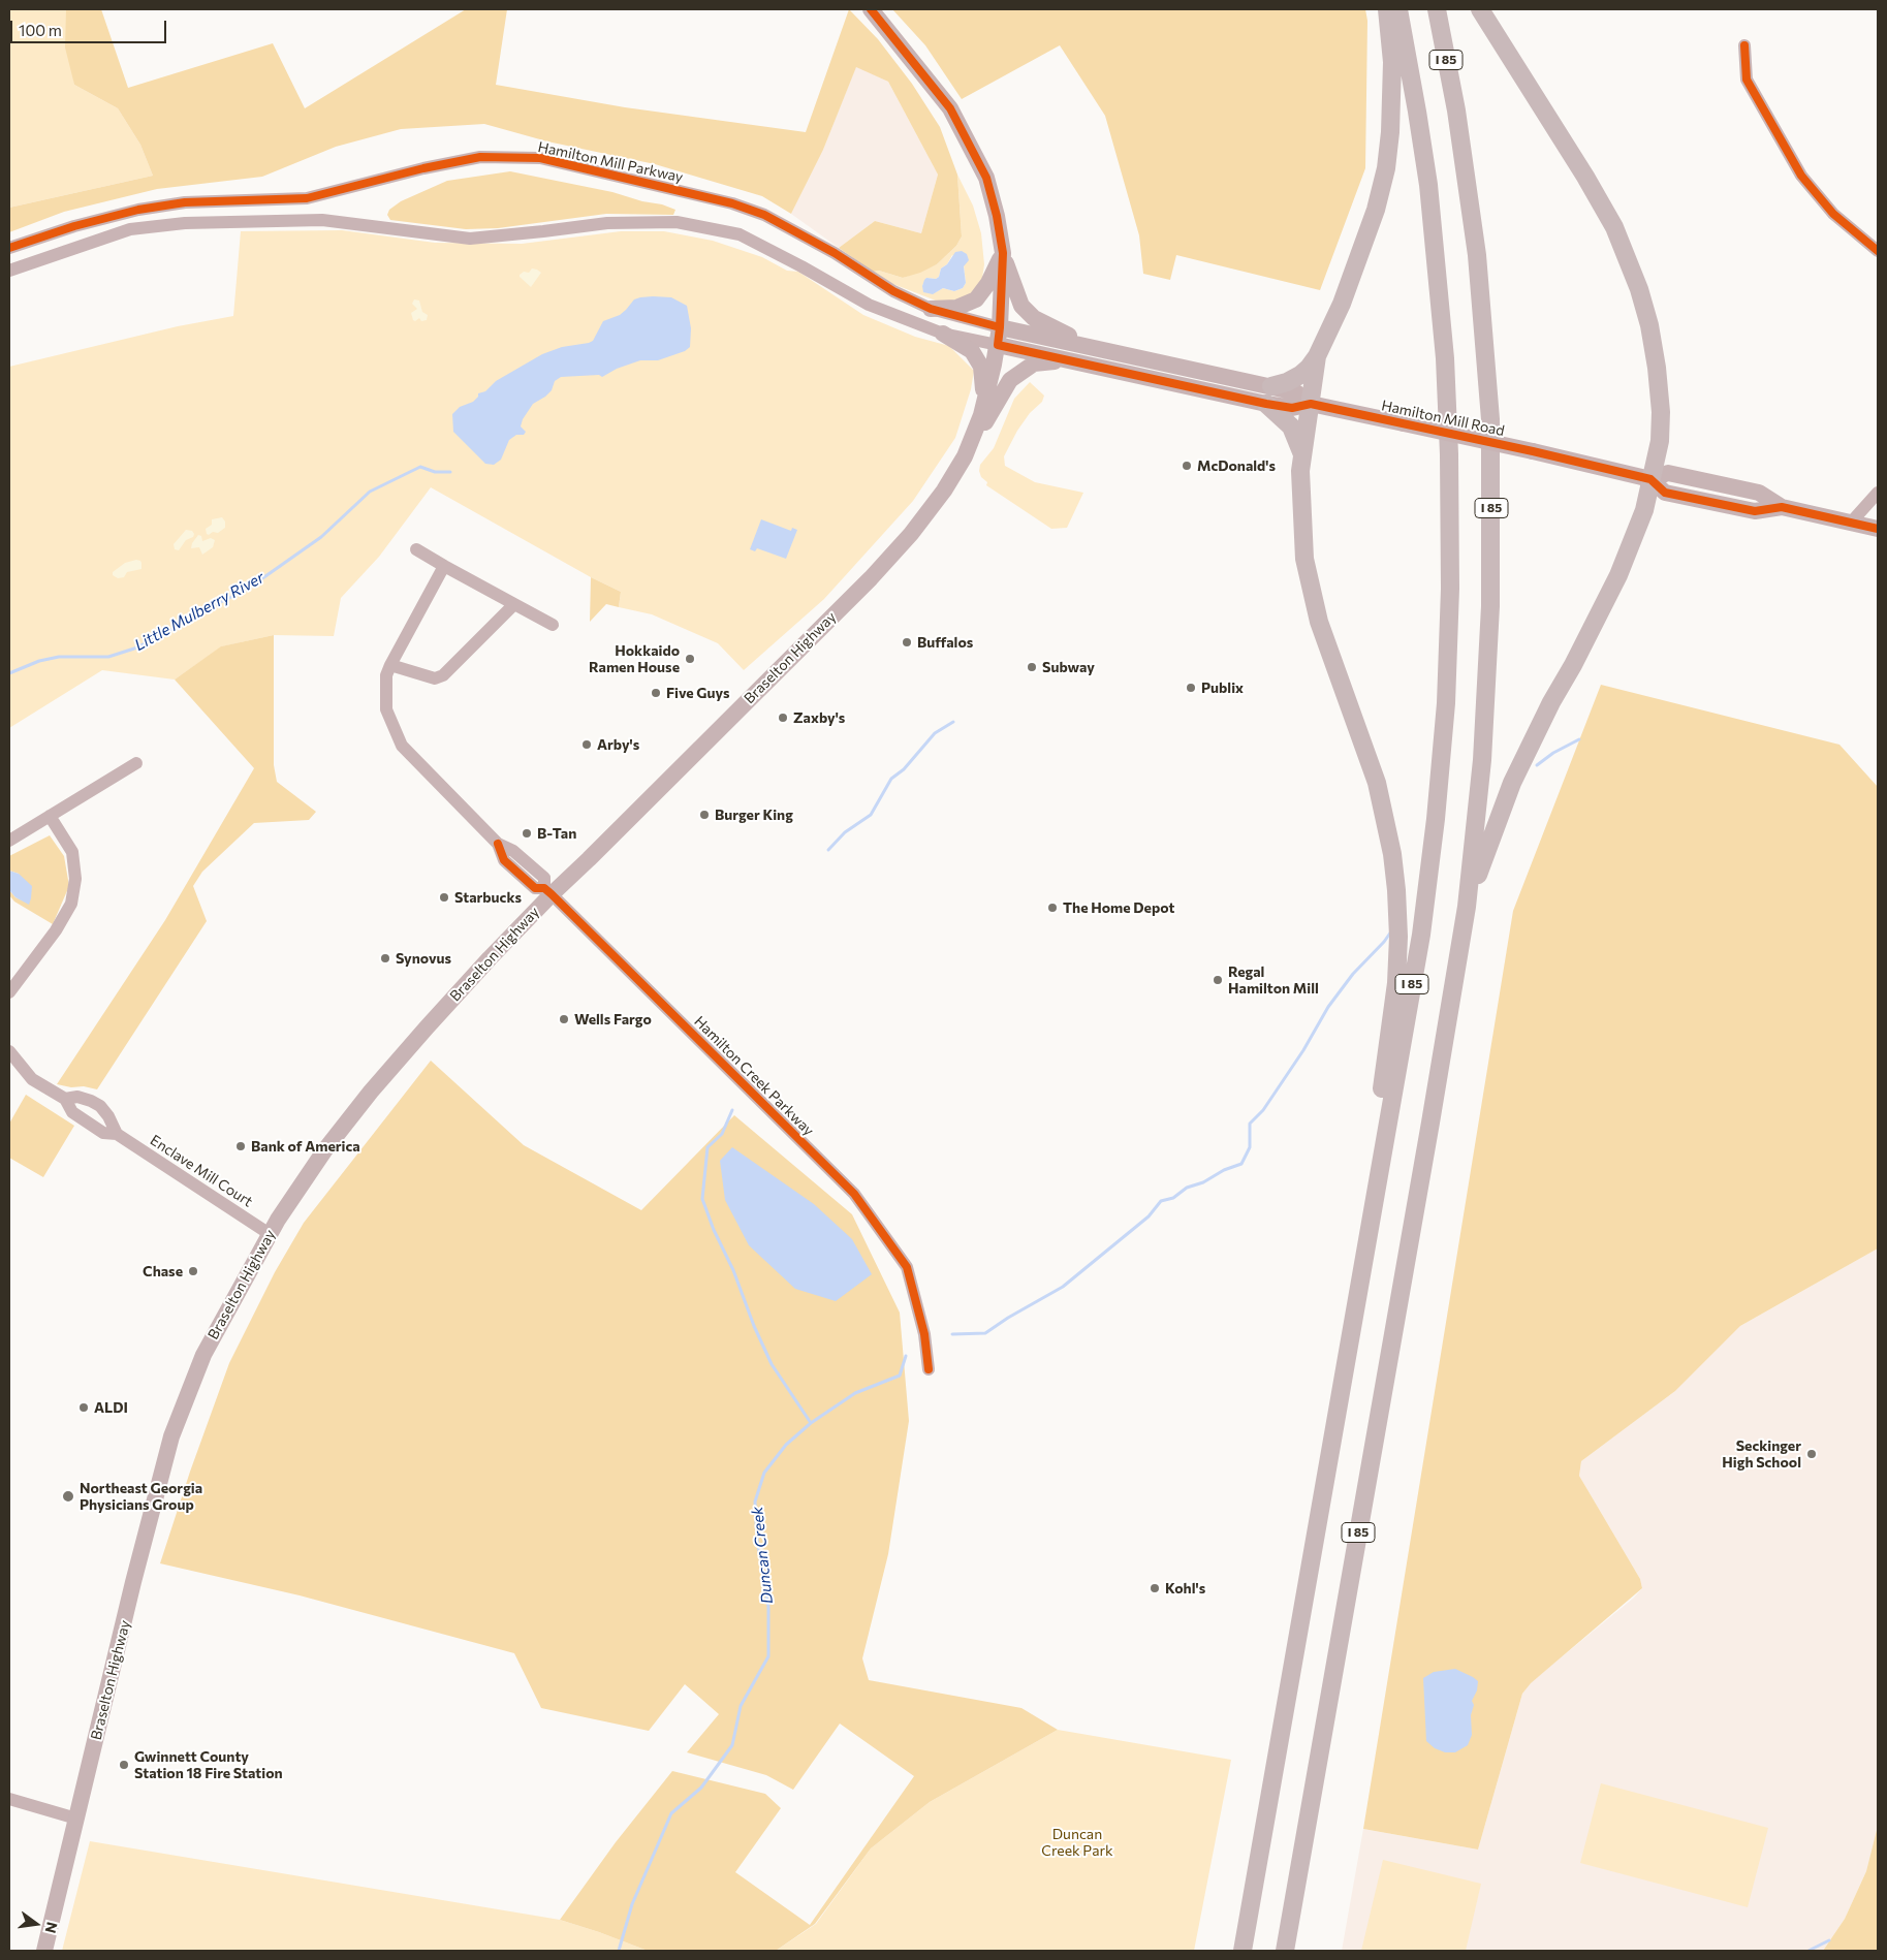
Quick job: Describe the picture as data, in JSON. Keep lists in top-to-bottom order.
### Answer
{
  "streets": {
    "highway": ["I 85"],
    "main road": ["Hamilton Mill Road", "Braselton Highway"],
    "street": ["Hamilton Mill Parkway", "Hamilton Creek Parkway", "Enclave Mill Court"]
  },
  "crossings": [
    ["Hamilton Mill Parkway", "Hamilton Mill Road"],
    ["Hamilton Mill Parkway", "Braselton Highway"],
    ["Hamilton Mill Road", "Braselton Highway"],
    ["Braselton Highway", "Hamilton Creek Parkway"],
    ["Braselton Highway", "Enclave Mill Court"]
  ],
  "water": ["Little Mulberry River", "Duncan Creek"],
  "parks": ["Duncan Creek Park"],
  "places": [
    "McDonald's",
    "Buffalos",
    "Hokkaido Ramen House",
    "Subway",
    "Publix",
    "Five Guys",
    "Zaxby's",
    "Arby's",
    "Burger King",
    "B-Tan",
    "Starbucks",
    "The Home Depot",
    "Synovus",
    "Regal Hamilton Mill",
    "Wells Fargo",
    "Bank of America",
    "Chase",
    "ALDI",
    "Seckinger High School",
    "Northeast Georgia Physicians Group",
    "Kohl's",
    "Gwinnett County Station 18 Fire Station"
  ],
  "scale_bar": "100 m",
  "north": "right"
}
